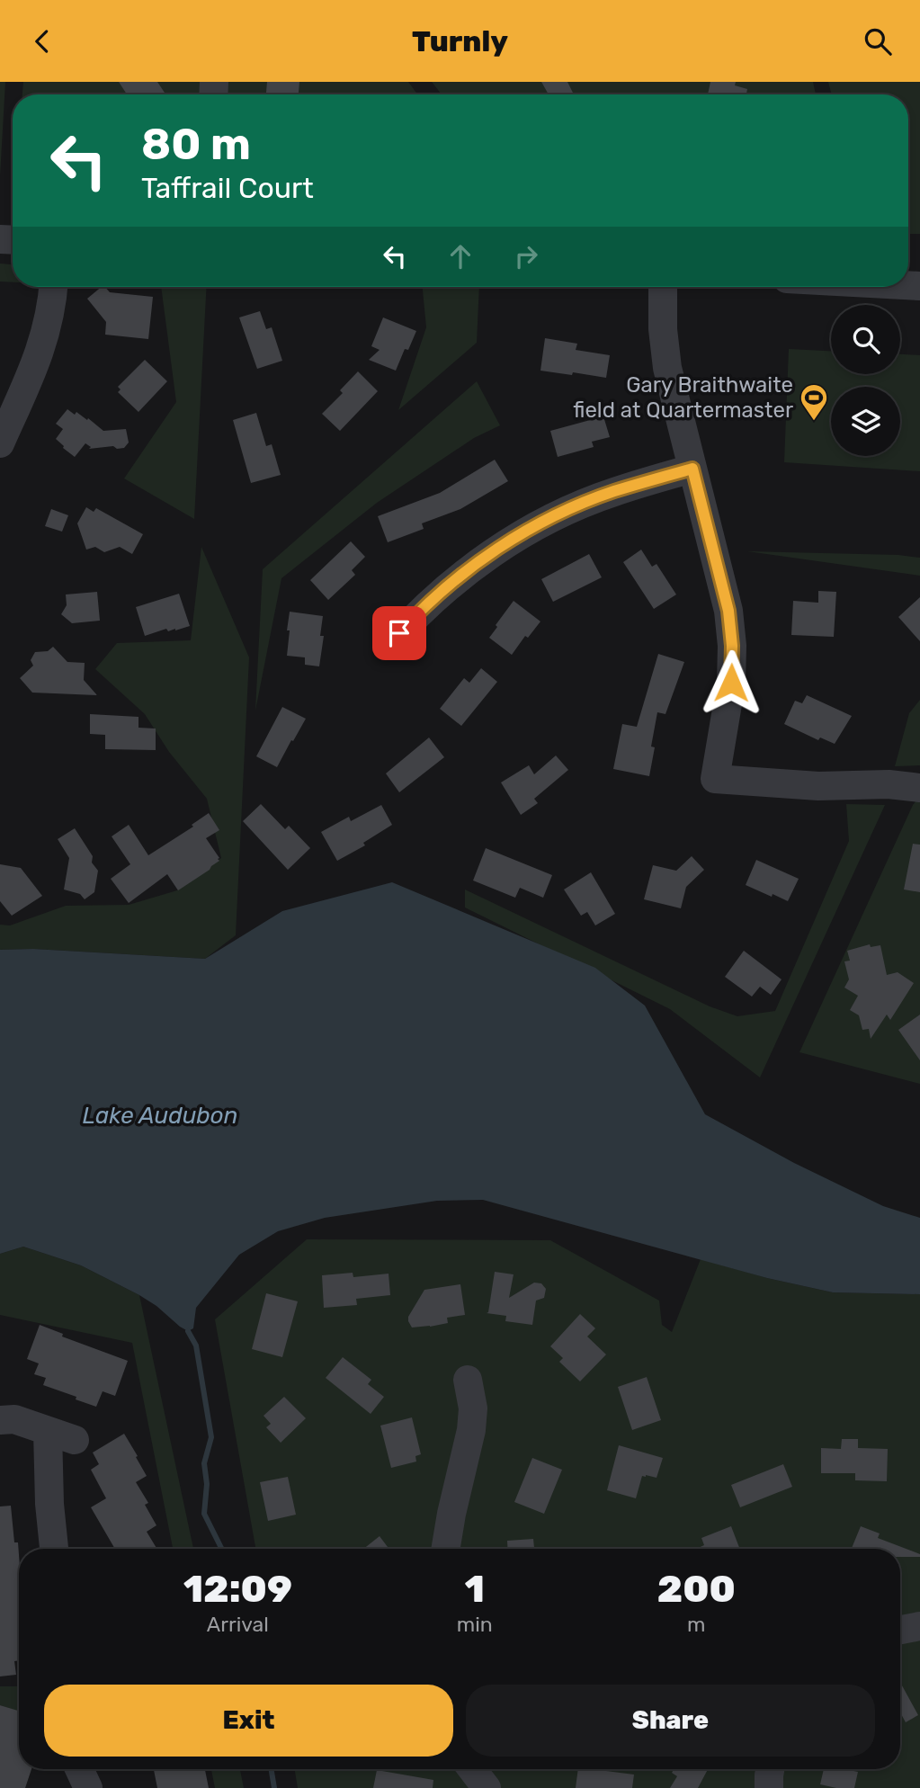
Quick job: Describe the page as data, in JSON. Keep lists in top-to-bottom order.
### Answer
{
  "water": ["Lake Audubon"],
  "places": {
    "sports": ["Gary Braithwaite field at Quartermaster"]
  },
  "page": {
    "header": "Turnly",
    "turn": ["80 m", "Taffrail Court"],
    "eta": [
      "12:09",
      "Arrival",
      "1",
      "min",
      "200",
      "m"
    ],
    "buttons": ["Exit", "Share"]
  }
}
